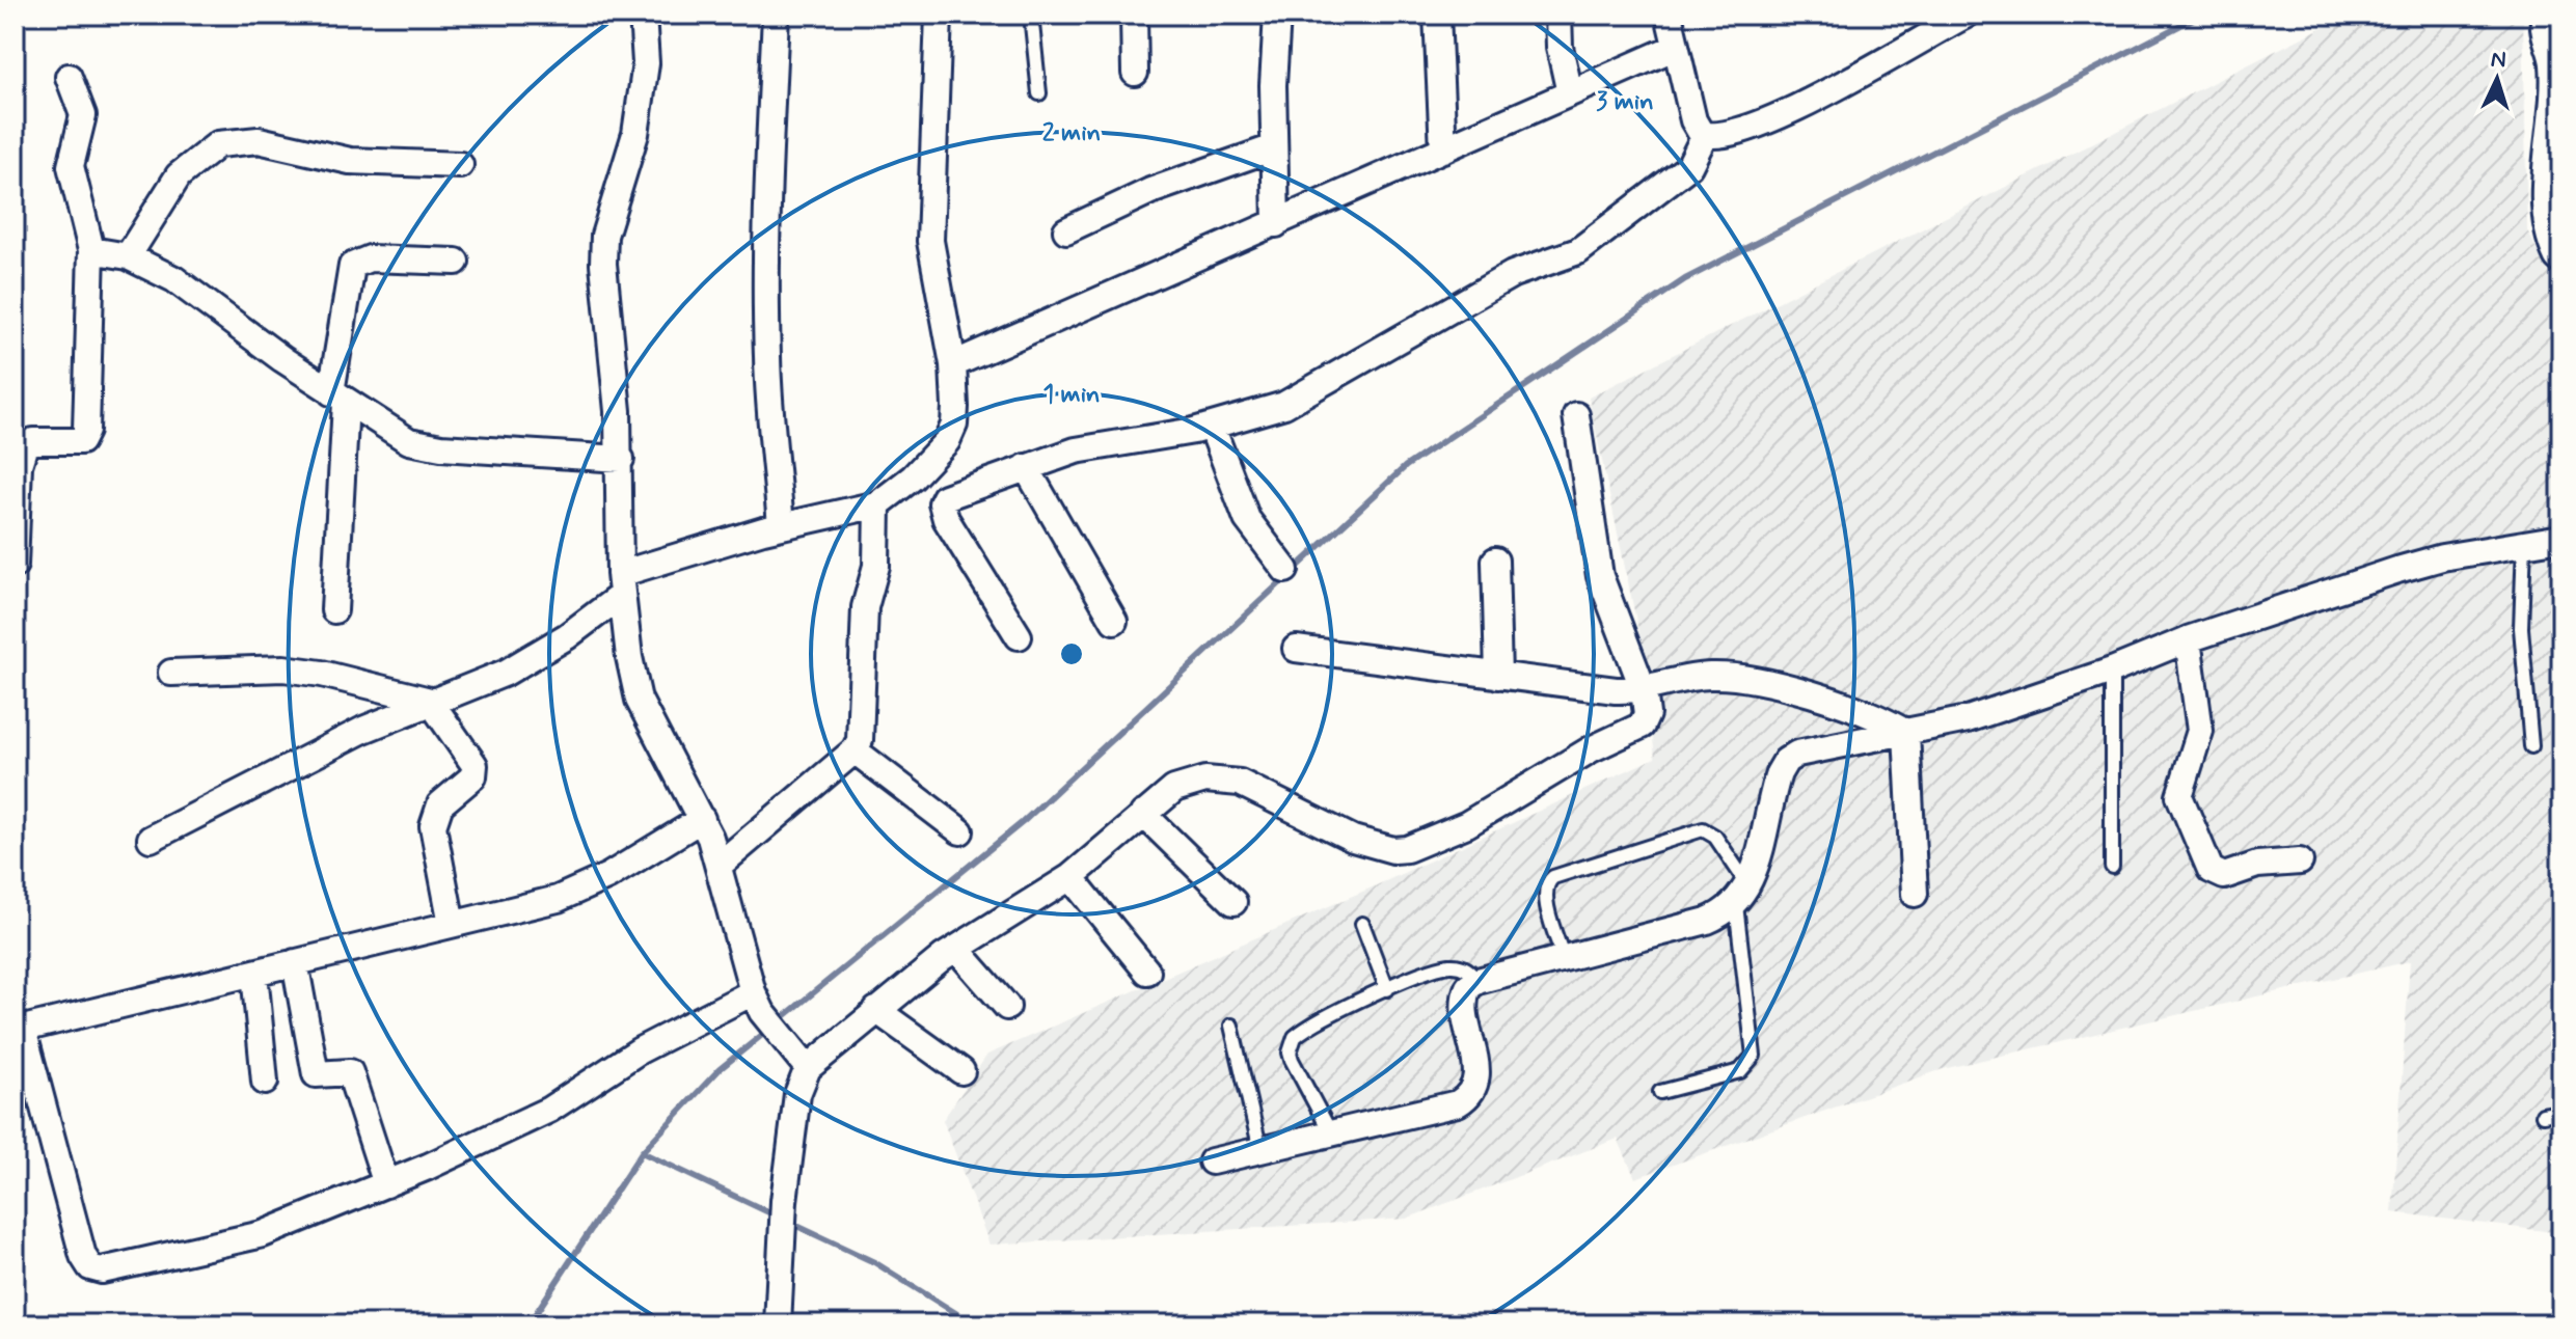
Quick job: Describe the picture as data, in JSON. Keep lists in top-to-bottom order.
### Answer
{
  "north": "top",
  "rings": ["3 min", "2 min", "1 min"]
}
